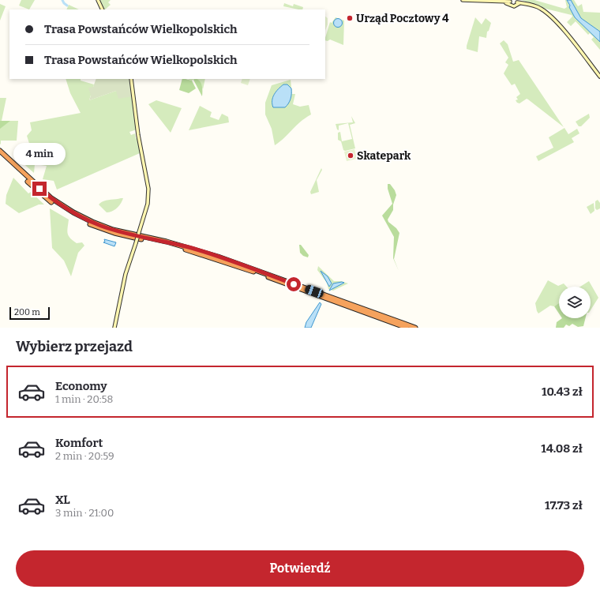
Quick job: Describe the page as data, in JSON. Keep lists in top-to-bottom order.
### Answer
{
  "places": ["Urząd Pocztowy 4", "Skatepark"],
  "scale_bar": "200 m",
  "page": {
    "banner": ["Trasa Powstańców Wielkopolskich", "Trasa Powstańców Wielkopolskich"],
    "bubble": "4 min",
    "scale": "200 m",
    "heading": "Wybierz przejazd",
    "list": [
      {
        "name": "Economy",
        "note": "1 min · 20:58",
        "value": "10.43 zł"
      },
      {
        "name": "Komfort",
        "note": "2 min · 20:59",
        "value": "14.08 zł"
      },
      {
        "name": "XL",
        "note": "3 min · 21:00",
        "value": "17.73 zł"
      }
    ],
    "buttons": "Potwierdź"
  }
}
